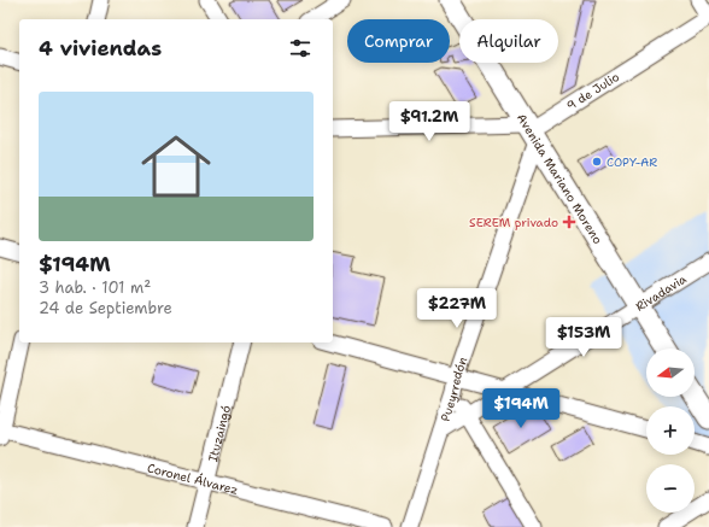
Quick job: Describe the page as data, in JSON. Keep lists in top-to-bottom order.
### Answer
{
  "streets": {
    "main road": ["Avenida Mariano Moreno"],
    "street": [
      "9 de Julio",
      "Rivadavia",
      "Pueyrredón",
      "Ituzaingó",
      "Coronel Álvarez"
    ]
  },
  "crossings": [
    ["9 de Julio", "Avenida Mariano Moreno"],
    ["9 de Julio", "Pueyrredón"],
    ["Avenida Mariano Moreno", "Rivadavia"],
    ["Avenida Mariano Moreno", "Pueyrredón"],
    ["Rivadavia", "Pueyrredón"],
    ["Ituzaingó", "Coronel Álvarez"]
  ],
  "places": {
    "other": ["COPY-AR"],
    "health": ["SEREM privado"]
  },
  "north": "left",
  "page": {
    "chip": ["Comprar", "Alquilar"],
    "heading": "4 viviendas",
    "list": [
      {
        "name": "$194M",
        "note": "3 hab. · 101 m² · 24 de Septiembre"
      }
    ],
    "price": [
      "$91.2M",
      "$227M",
      "$153M",
      "$194M"
    ],
    "map_buttons": ["+", "−"]
  }
}
